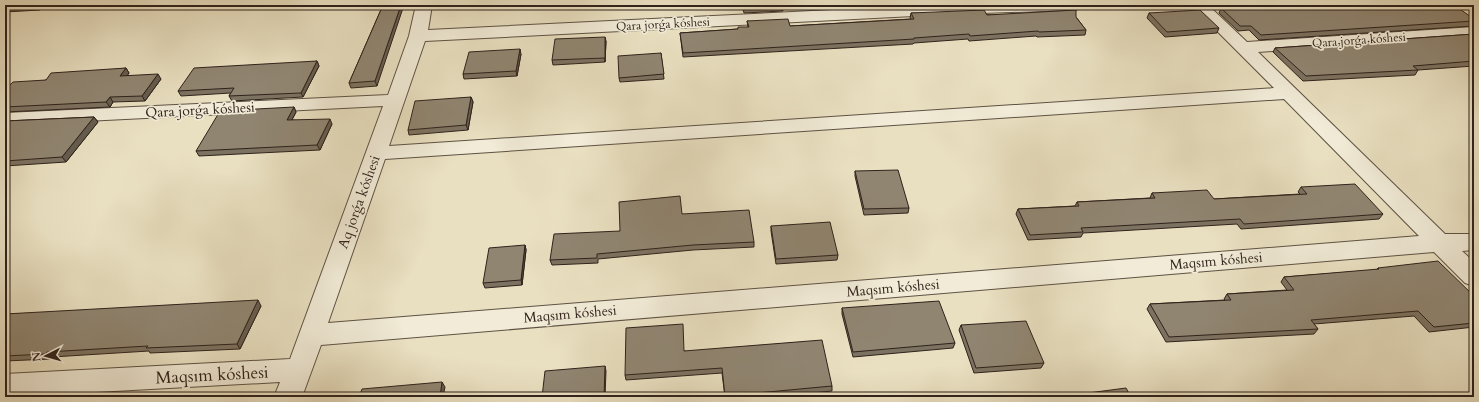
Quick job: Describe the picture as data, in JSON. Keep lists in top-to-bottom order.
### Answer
{
  "streets": {
    "street": ["Qara jorǵa kóshesi", "Aq jorǵa kóshesi", "Maqsım kóshesi"]
  },
  "crossings": [
    ["Qara jorǵa kóshesi", "Aq jorǵa kóshesi"],
    ["Aq jorǵa kóshesi", "Maqsım kóshesi"]
  ],
  "north": "left"
}
